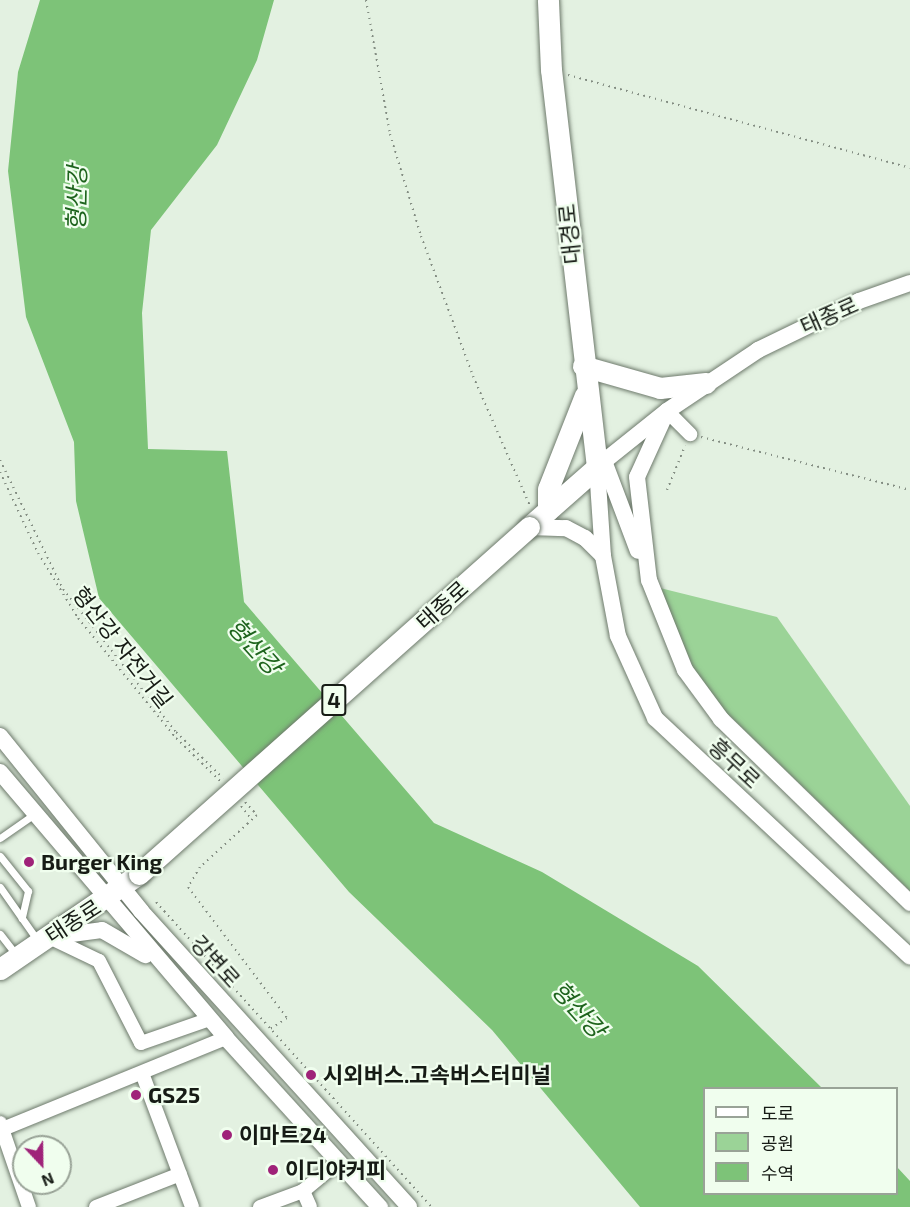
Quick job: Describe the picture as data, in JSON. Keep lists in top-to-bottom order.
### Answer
{
  "streets": {
    "main road": ["대경로", "태종로", "4"],
    "street": ["흥무로", "강변로"],
    "path": ["형산강 자전거길"]
  },
  "crossings": [
    ["대경로", "태종로"],
    ["대경로", "흥무로"],
    ["태종로", "흥무로"],
    ["태종로", "강변로"]
  ],
  "water": ["형산강"],
  "places": [
    "Burger King",
    "시외버스.고속버스터미널",
    "GS25",
    "이마트24",
    "이디야커피"
  ],
  "legend": ["도로", "공원", "수역"],
  "north": "bottom"
}
